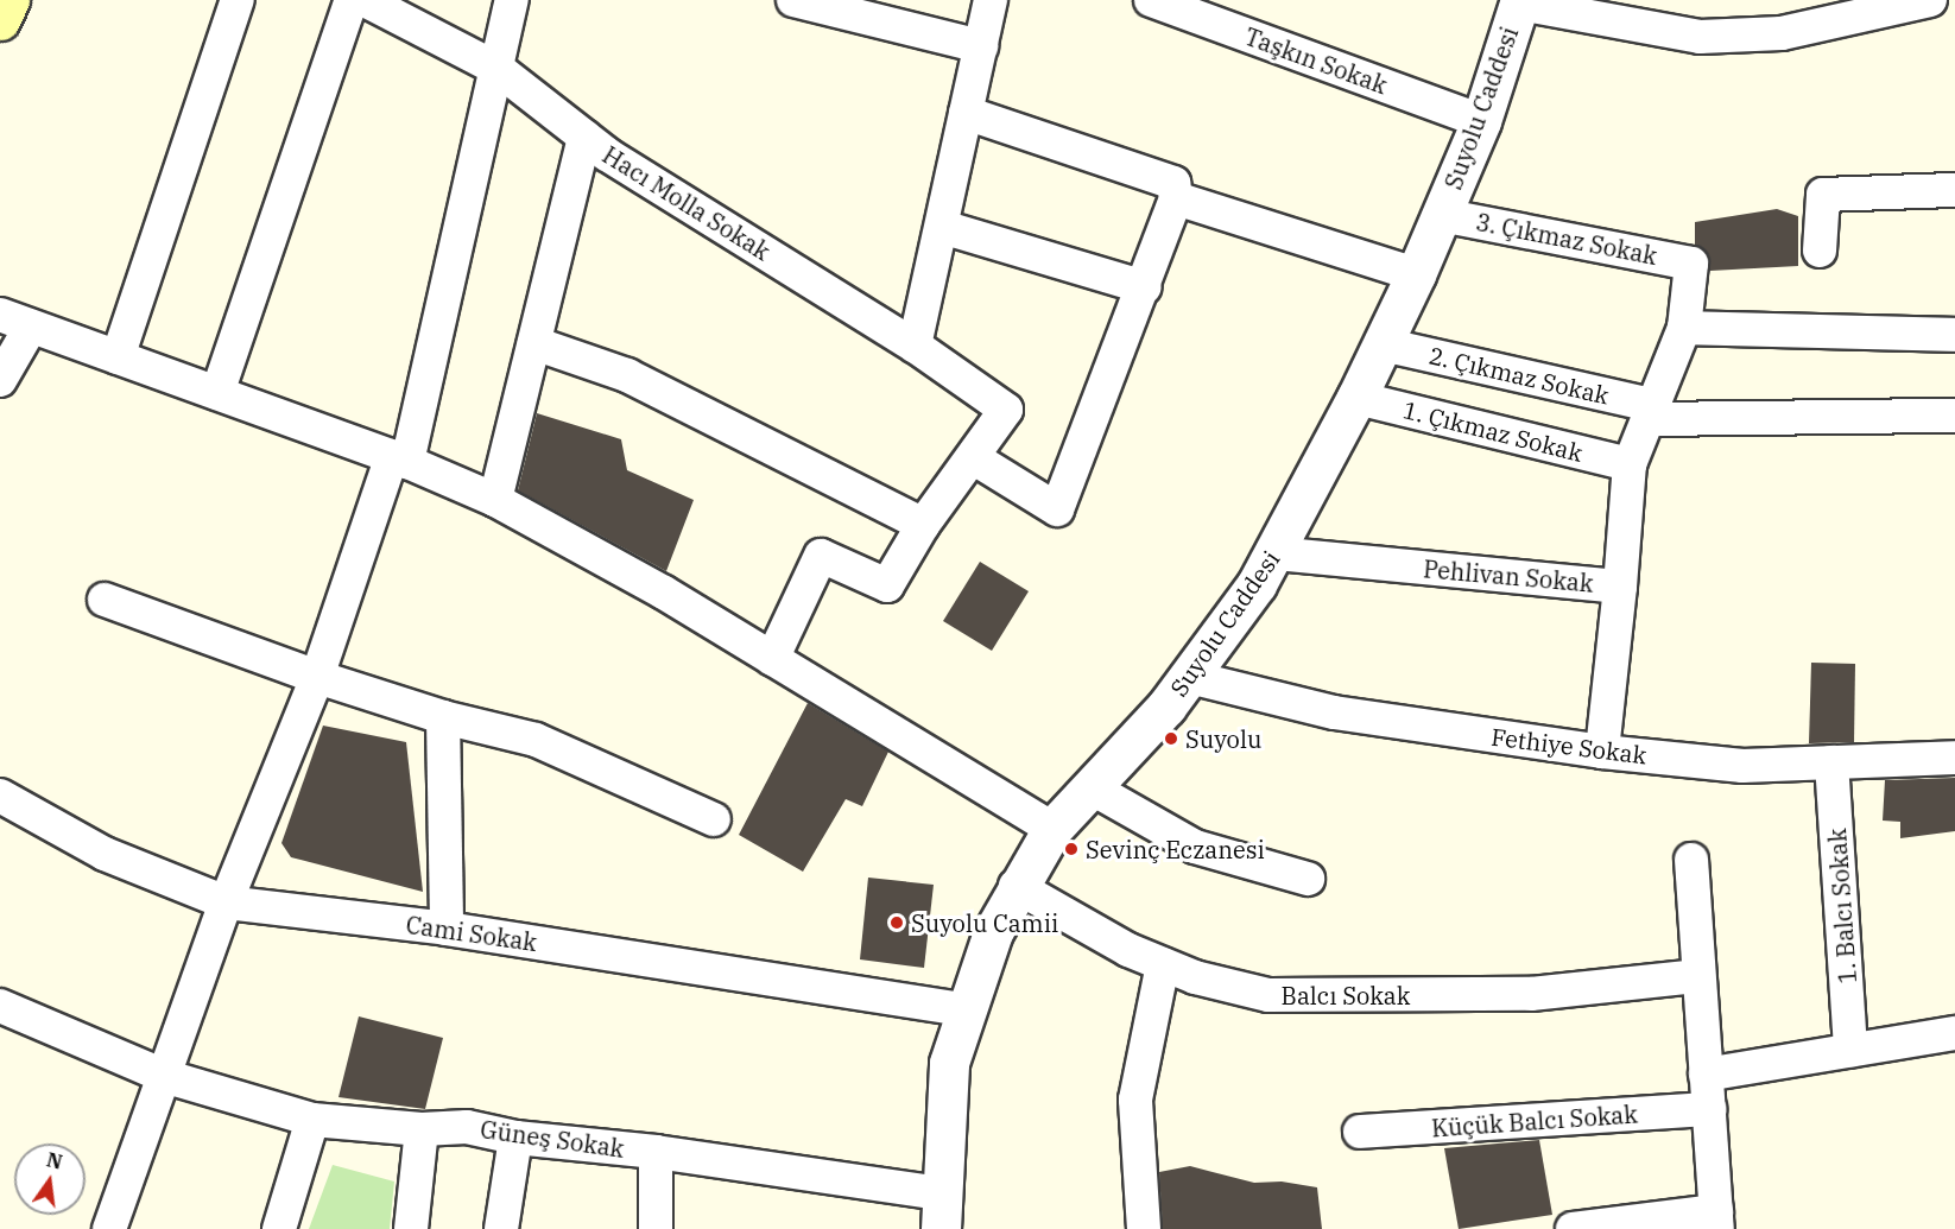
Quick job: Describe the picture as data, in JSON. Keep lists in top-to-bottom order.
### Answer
{
  "streets": {
    "street": [
      "Taşkın Sokak",
      "Suyolu Caddesi",
      "Hacı Molla Sokak",
      "3. Çıkmaz Sokak",
      "2. Çıkmaz Sokak",
      "1. Çıkmaz Sokak",
      "Pehlivan Sokak",
      "Fethiye Sokak",
      "1. Balcı Sokak",
      "Cami Sokak",
      "Balcı Sokak",
      "Küçük Balcı Sokak",
      "Güneş Sokak"
    ]
  },
  "crossings": [
    ["Taşkın Sokak", "Suyolu Caddesi"],
    ["Suyolu Caddesi", "3. Çıkmaz Sokak"],
    ["Suyolu Caddesi", "2. Çıkmaz Sokak"],
    ["Suyolu Caddesi", "1. Çıkmaz Sokak"],
    ["Suyolu Caddesi", "Pehlivan Sokak"],
    ["Suyolu Caddesi", "Fethiye Sokak"],
    ["Suyolu Caddesi", "Cami Sokak"],
    ["Suyolu Caddesi", "Balcı Sokak"],
    ["Suyolu Caddesi", "Güneş Sokak"],
    ["Pehlivan Sokak", "Fethiye Sokak"],
    ["Fethiye Sokak", "1. Balcı Sokak"]
  ],
  "places": ["Suyolu", "Sevinç Eczanesi", "Suyolu Camii"],
  "north": "top"
}
